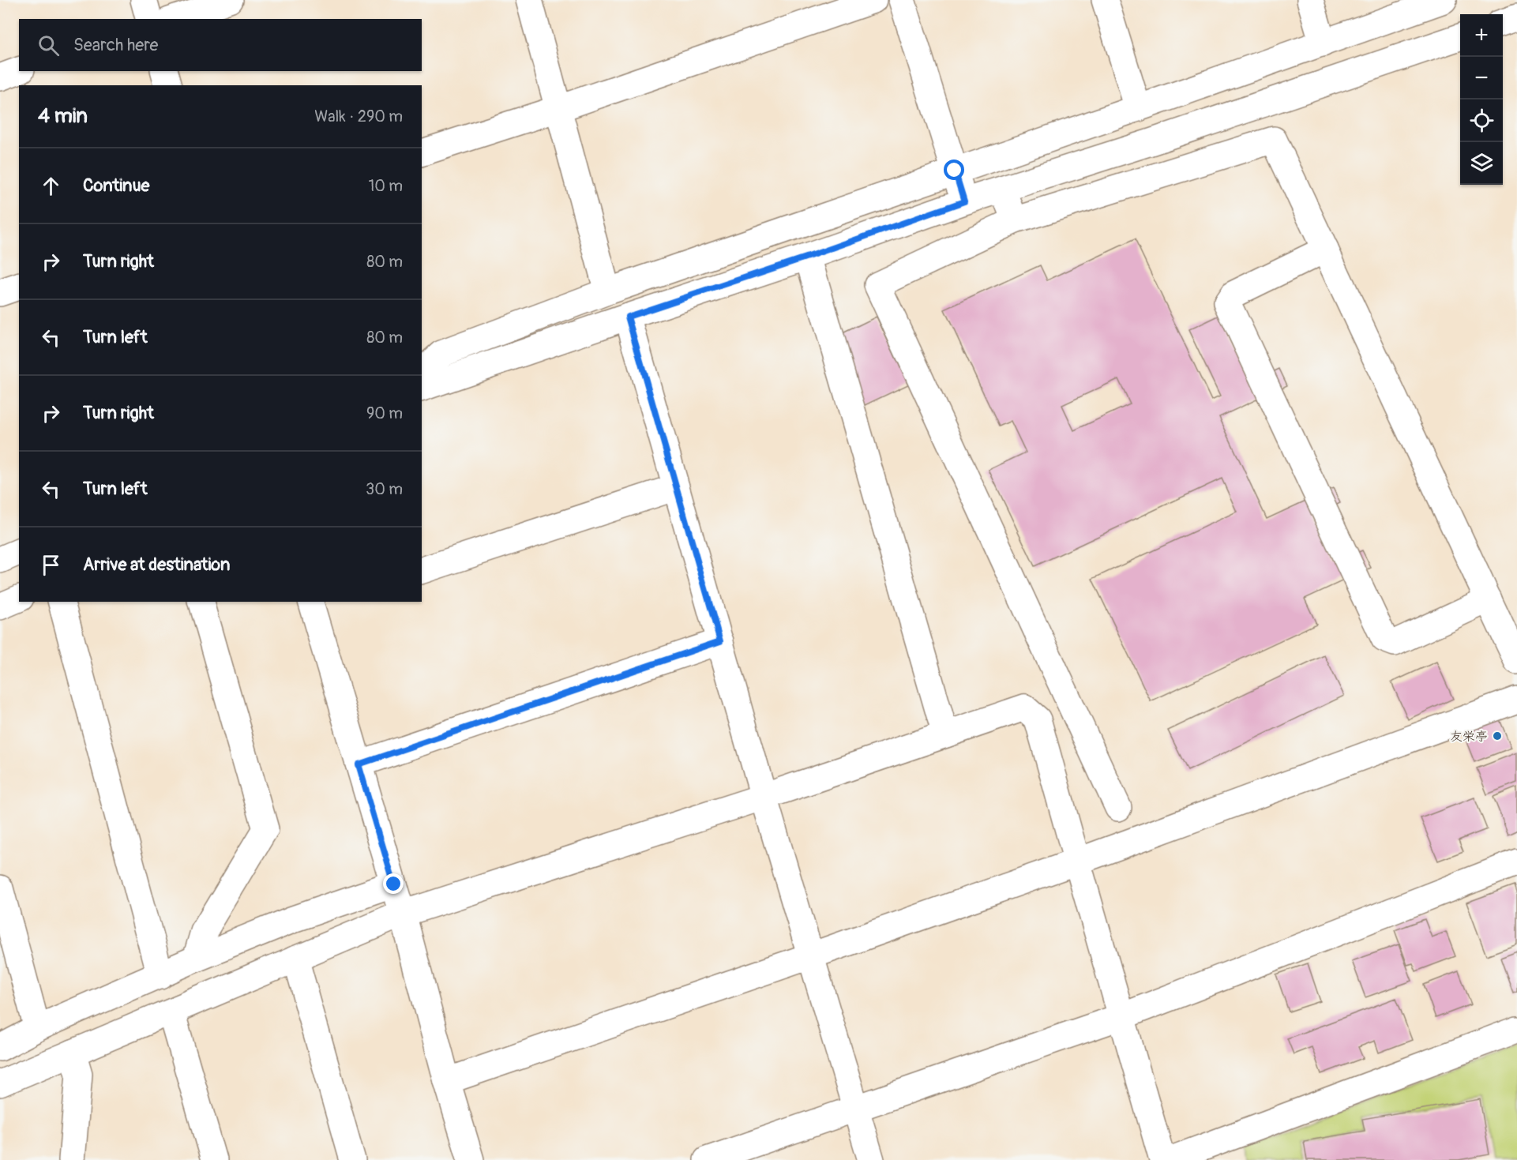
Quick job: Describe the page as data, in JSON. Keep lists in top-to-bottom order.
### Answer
{
  "places": ["友栄亭"],
  "page": {
    "map_buttons": ["+", "−"],
    "search": "Search here",
    "heading": ["4 min", "Walk · 290 m"],
    "list": [
      ["Continue", "10 m"],
      ["Turn right", "80 m"],
      ["Turn left", "80 m"],
      ["Turn right", "90 m"],
      ["Turn left", "30 m"],
      "Arrive at destination"
    ]
  }
}
